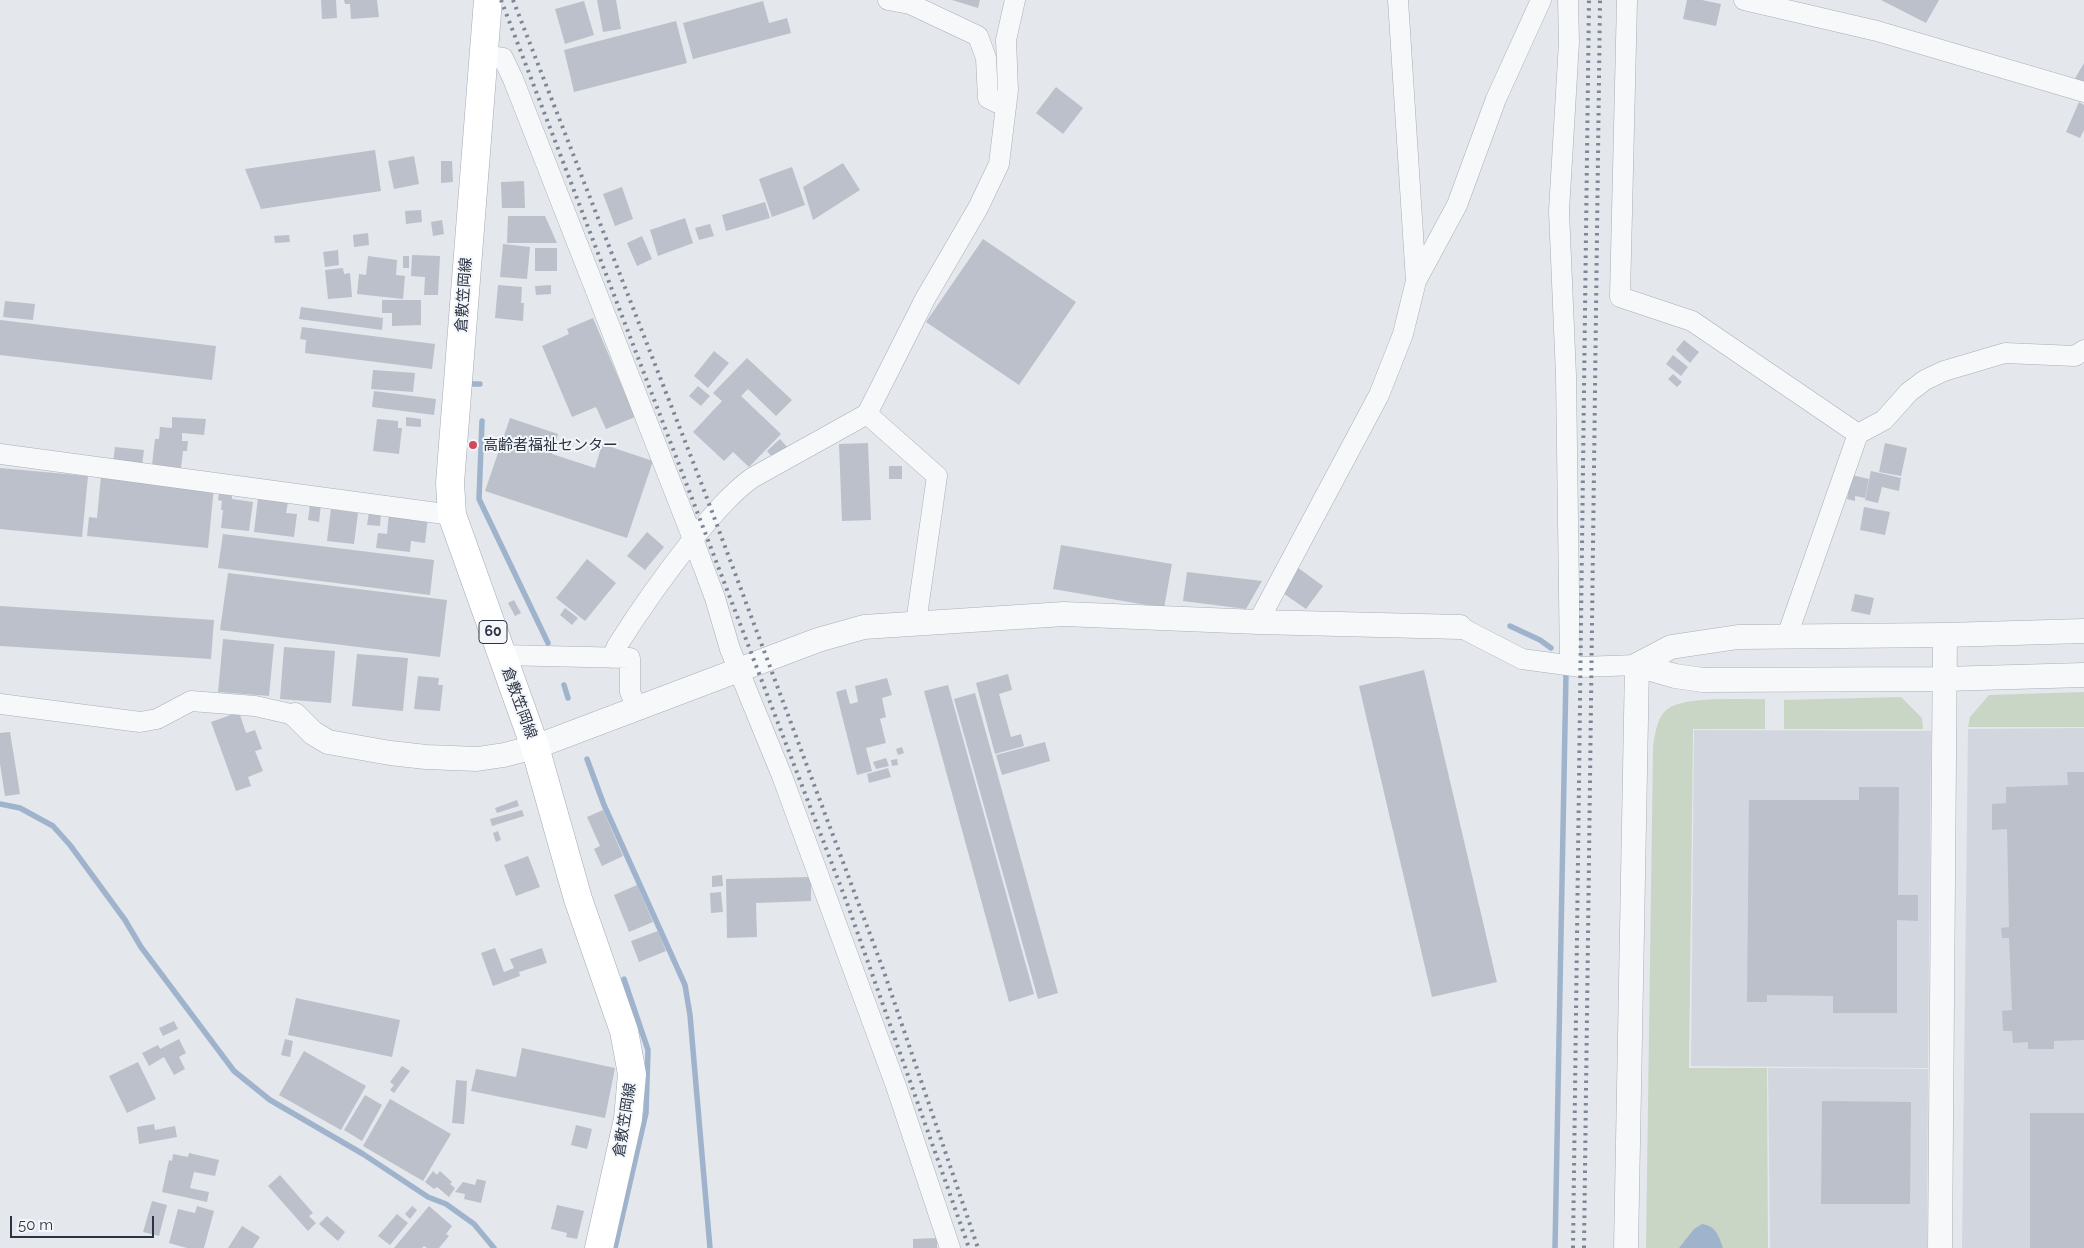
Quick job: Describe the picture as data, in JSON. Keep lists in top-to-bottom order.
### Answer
{
  "streets": {
    "main road": ["倉敷笠岡線", "60"]
  },
  "places": ["高齢者福祉センター"],
  "scale_bar": "50 m"
}
